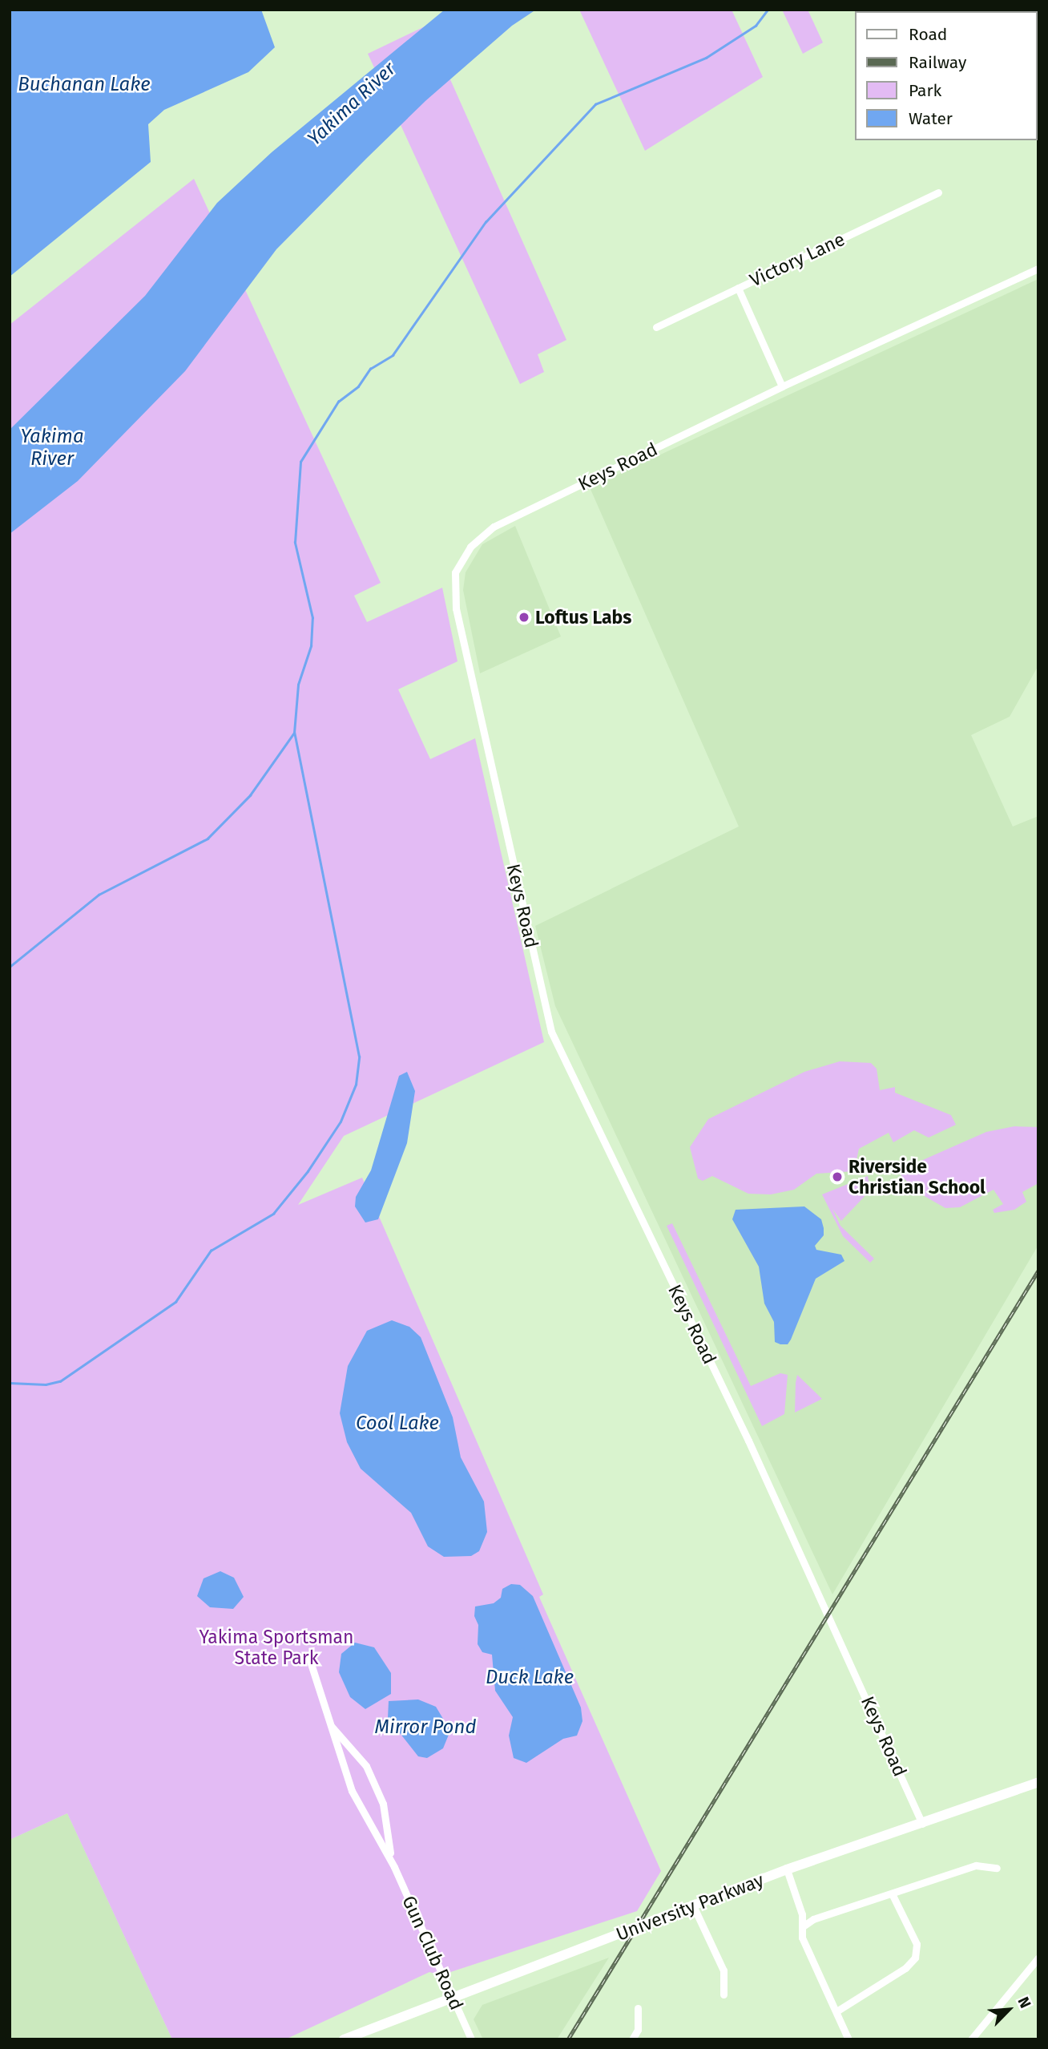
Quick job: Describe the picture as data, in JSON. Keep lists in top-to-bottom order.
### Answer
{
  "streets": {
    "main road": ["University Parkway"],
    "street": ["Victory Lane", "Keys Road", "Gun Club Road"]
  },
  "crossings": [
    ["Keys Road", "University Parkway"],
    ["University Parkway", "Gun Club Road"]
  ],
  "water": [
    "Buchanan Lake",
    "Yakima River",
    "Cool Lake",
    "Duck Lake",
    "Mirror Pond"
  ],
  "parks": ["Yakima Sportsman State Park"],
  "places": ["Loftus Labs", "Riverside Christian School"],
  "legend": [
    "Road",
    "Railway",
    "Park",
    "Water"
  ],
  "north": "top right"
}
